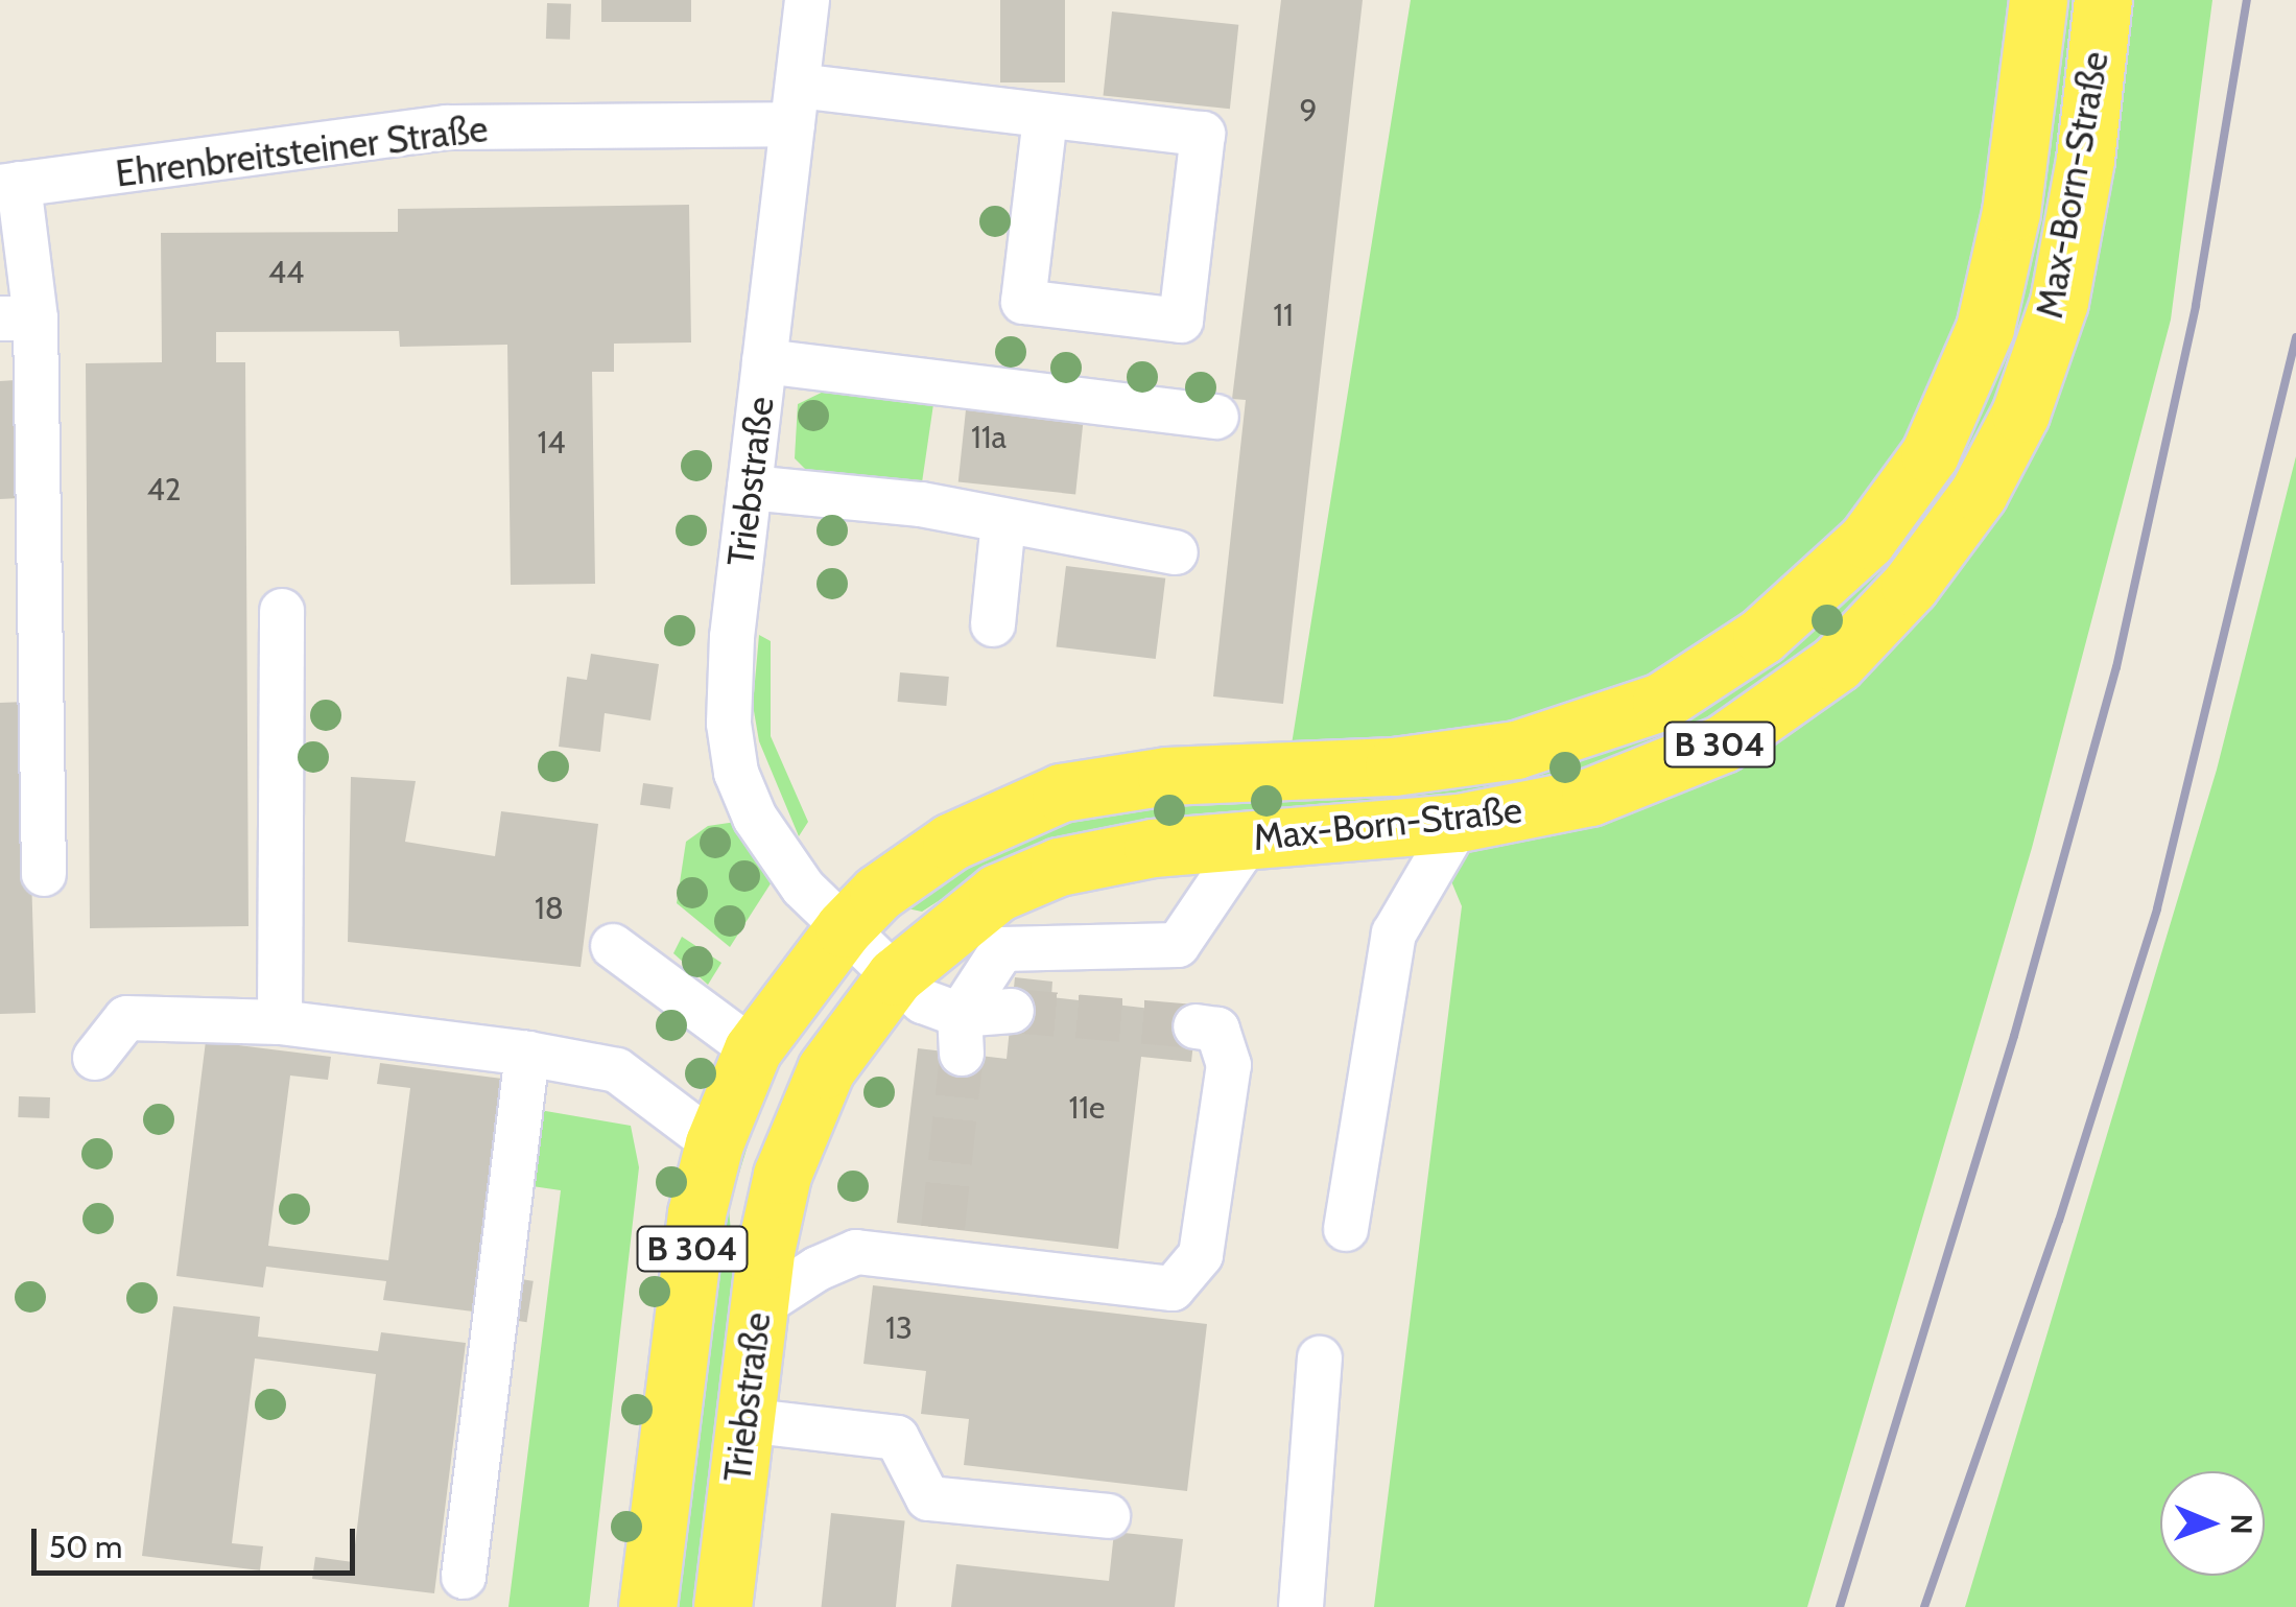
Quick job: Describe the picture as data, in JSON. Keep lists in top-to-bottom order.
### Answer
{
  "streets": {
    "main road": ["Max-Born-Straße", "Triebstraße", "B 304"],
    "street": ["Ehrenbreitsteiner Straße"]
  },
  "crossings": [
    ["Ehrenbreitsteiner Straße", "Triebstraße"],
    ["Max-Born-Straße", "Triebstraße"]
  ],
  "house_numbers": [
    "9",
    "44",
    "11",
    "11a",
    "14",
    "42",
    "18",
    "11e",
    "13"
  ],
  "scale_bar": "50 m",
  "north": "right"
}
